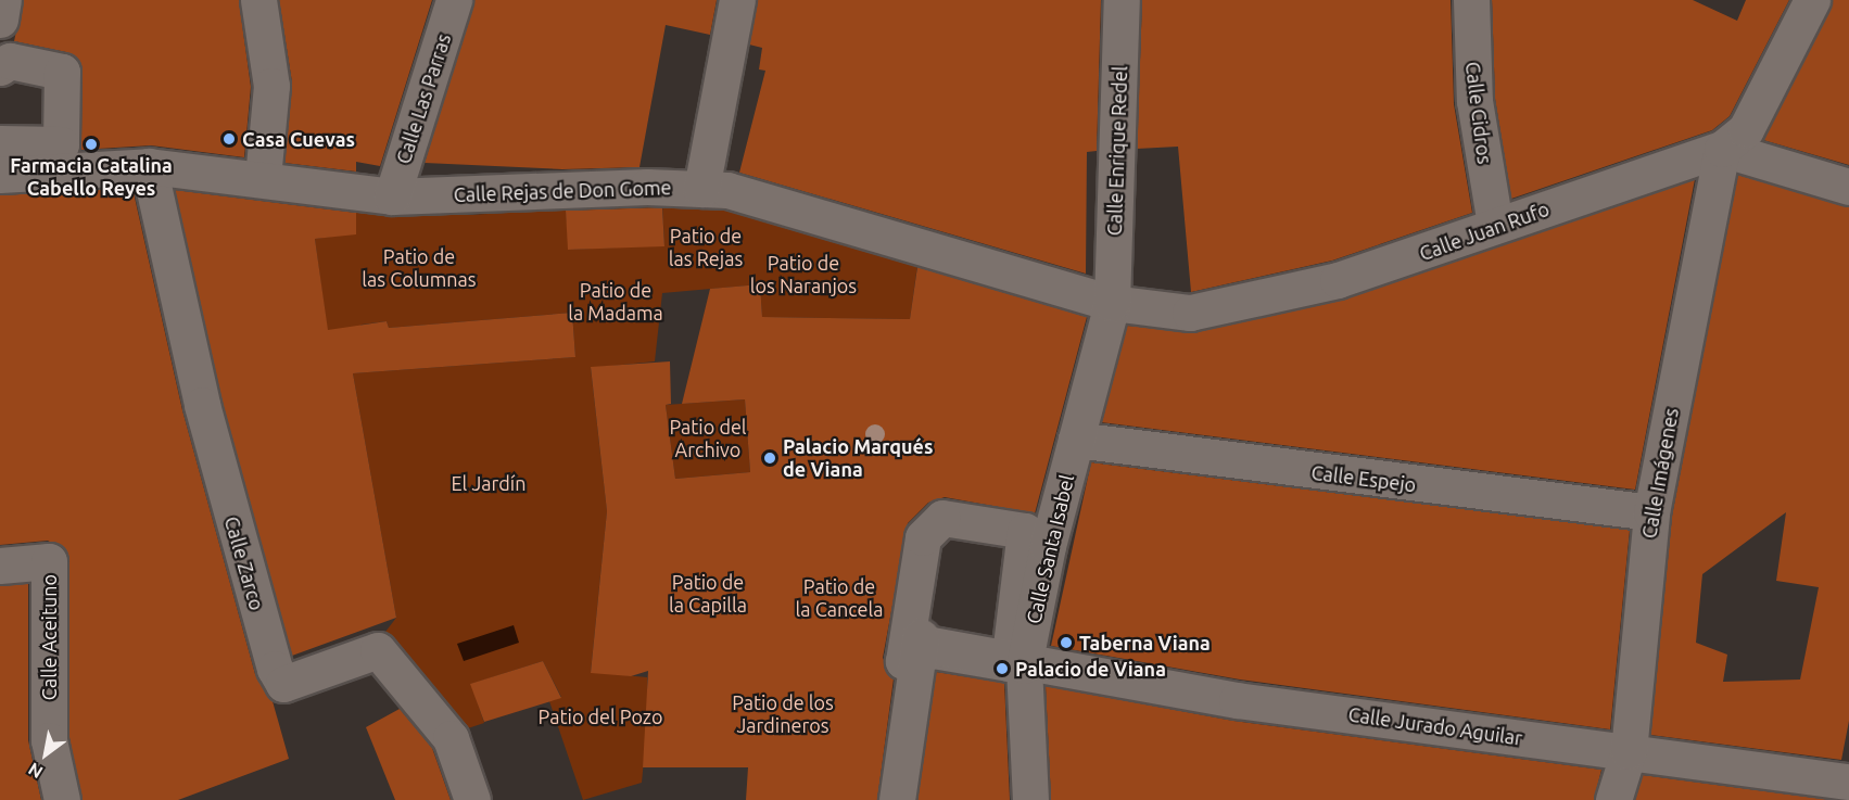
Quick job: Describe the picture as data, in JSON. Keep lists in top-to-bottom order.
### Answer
{
  "streets": {
    "street": [
      "Calle Las Parras",
      "Calle Cidros",
      "Calle Enrique Redel",
      "Calle Rejas de Don Gome",
      "Calle Juan Rufo",
      "Calle Imágenes",
      "Calle Espejo",
      "Calle Santa Isabel",
      "Calle Zarco",
      "Calle Aceituno",
      "Calle Jurado Aguilar"
    ]
  },
  "crossings": [
    ["Calle Las Parras", "Calle Rejas de Don Gome"],
    ["Calle Cidros", "Calle Juan Rufo"],
    ["Calle Enrique Redel", "Calle Rejas de Don Gome"],
    ["Calle Enrique Redel", "Calle Juan Rufo"],
    ["Calle Enrique Redel", "Calle Santa Isabel"],
    ["Calle Rejas de Don Gome", "Calle Juan Rufo"],
    ["Calle Rejas de Don Gome", "Calle Santa Isabel"],
    ["Calle Rejas de Don Gome", "Calle Zarco"],
    ["Calle Juan Rufo", "Calle Imágenes"],
    ["Calle Juan Rufo", "Calle Santa Isabel"],
    ["Calle Imágenes", "Calle Espejo"],
    ["Calle Imágenes", "Calle Jurado Aguilar"],
    ["Calle Espejo", "Calle Santa Isabel"],
    ["Calle Santa Isabel", "Calle Jurado Aguilar"]
  ],
  "parks": [
    "Patio de las Rejas",
    "Patio de las Columnas",
    "Patio de los Naranjos",
    "Patio de la Madama",
    "Patio del Archivo",
    "El Jardín",
    "Patio de la Capilla",
    "Patio de la Cancela",
    "Patio de los Jardineros",
    "Patio del Pozo"
  ],
  "places": [
    "Casa Cuevas",
    "Farmacia Catalina Cabello Reyes",
    "Palacio Marqués de Viana",
    "Taberna Viana",
    "Palacio de Viana"
  ],
  "north": "bottom left"
}
